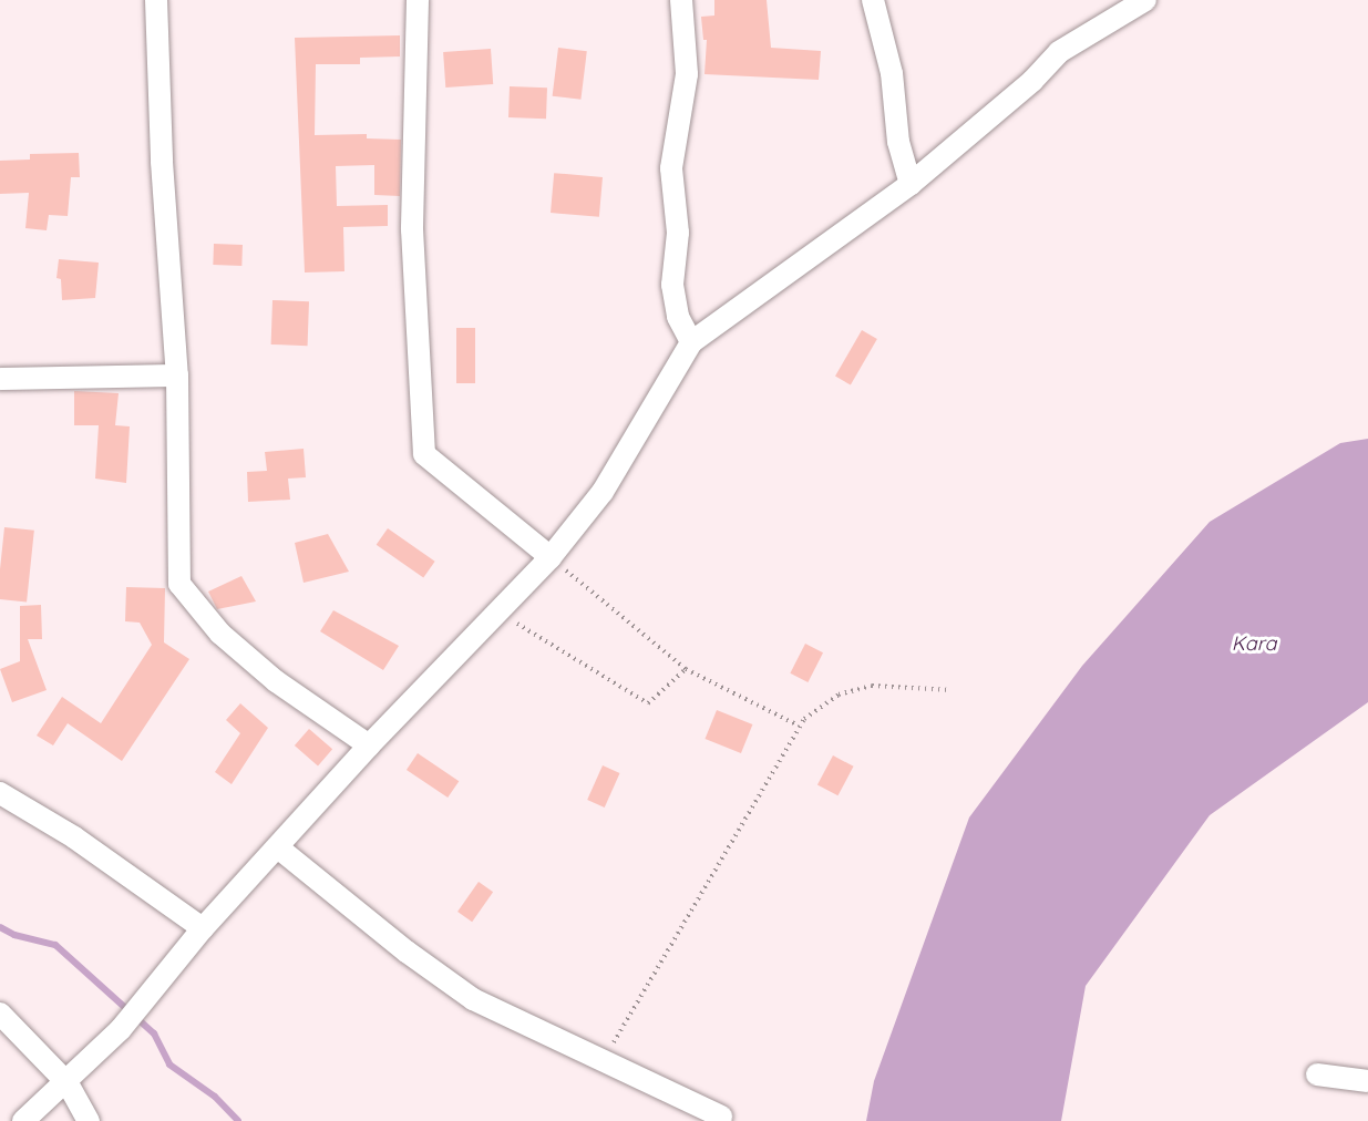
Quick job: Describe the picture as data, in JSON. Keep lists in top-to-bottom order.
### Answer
{
  "water": ["Kara"]
}
